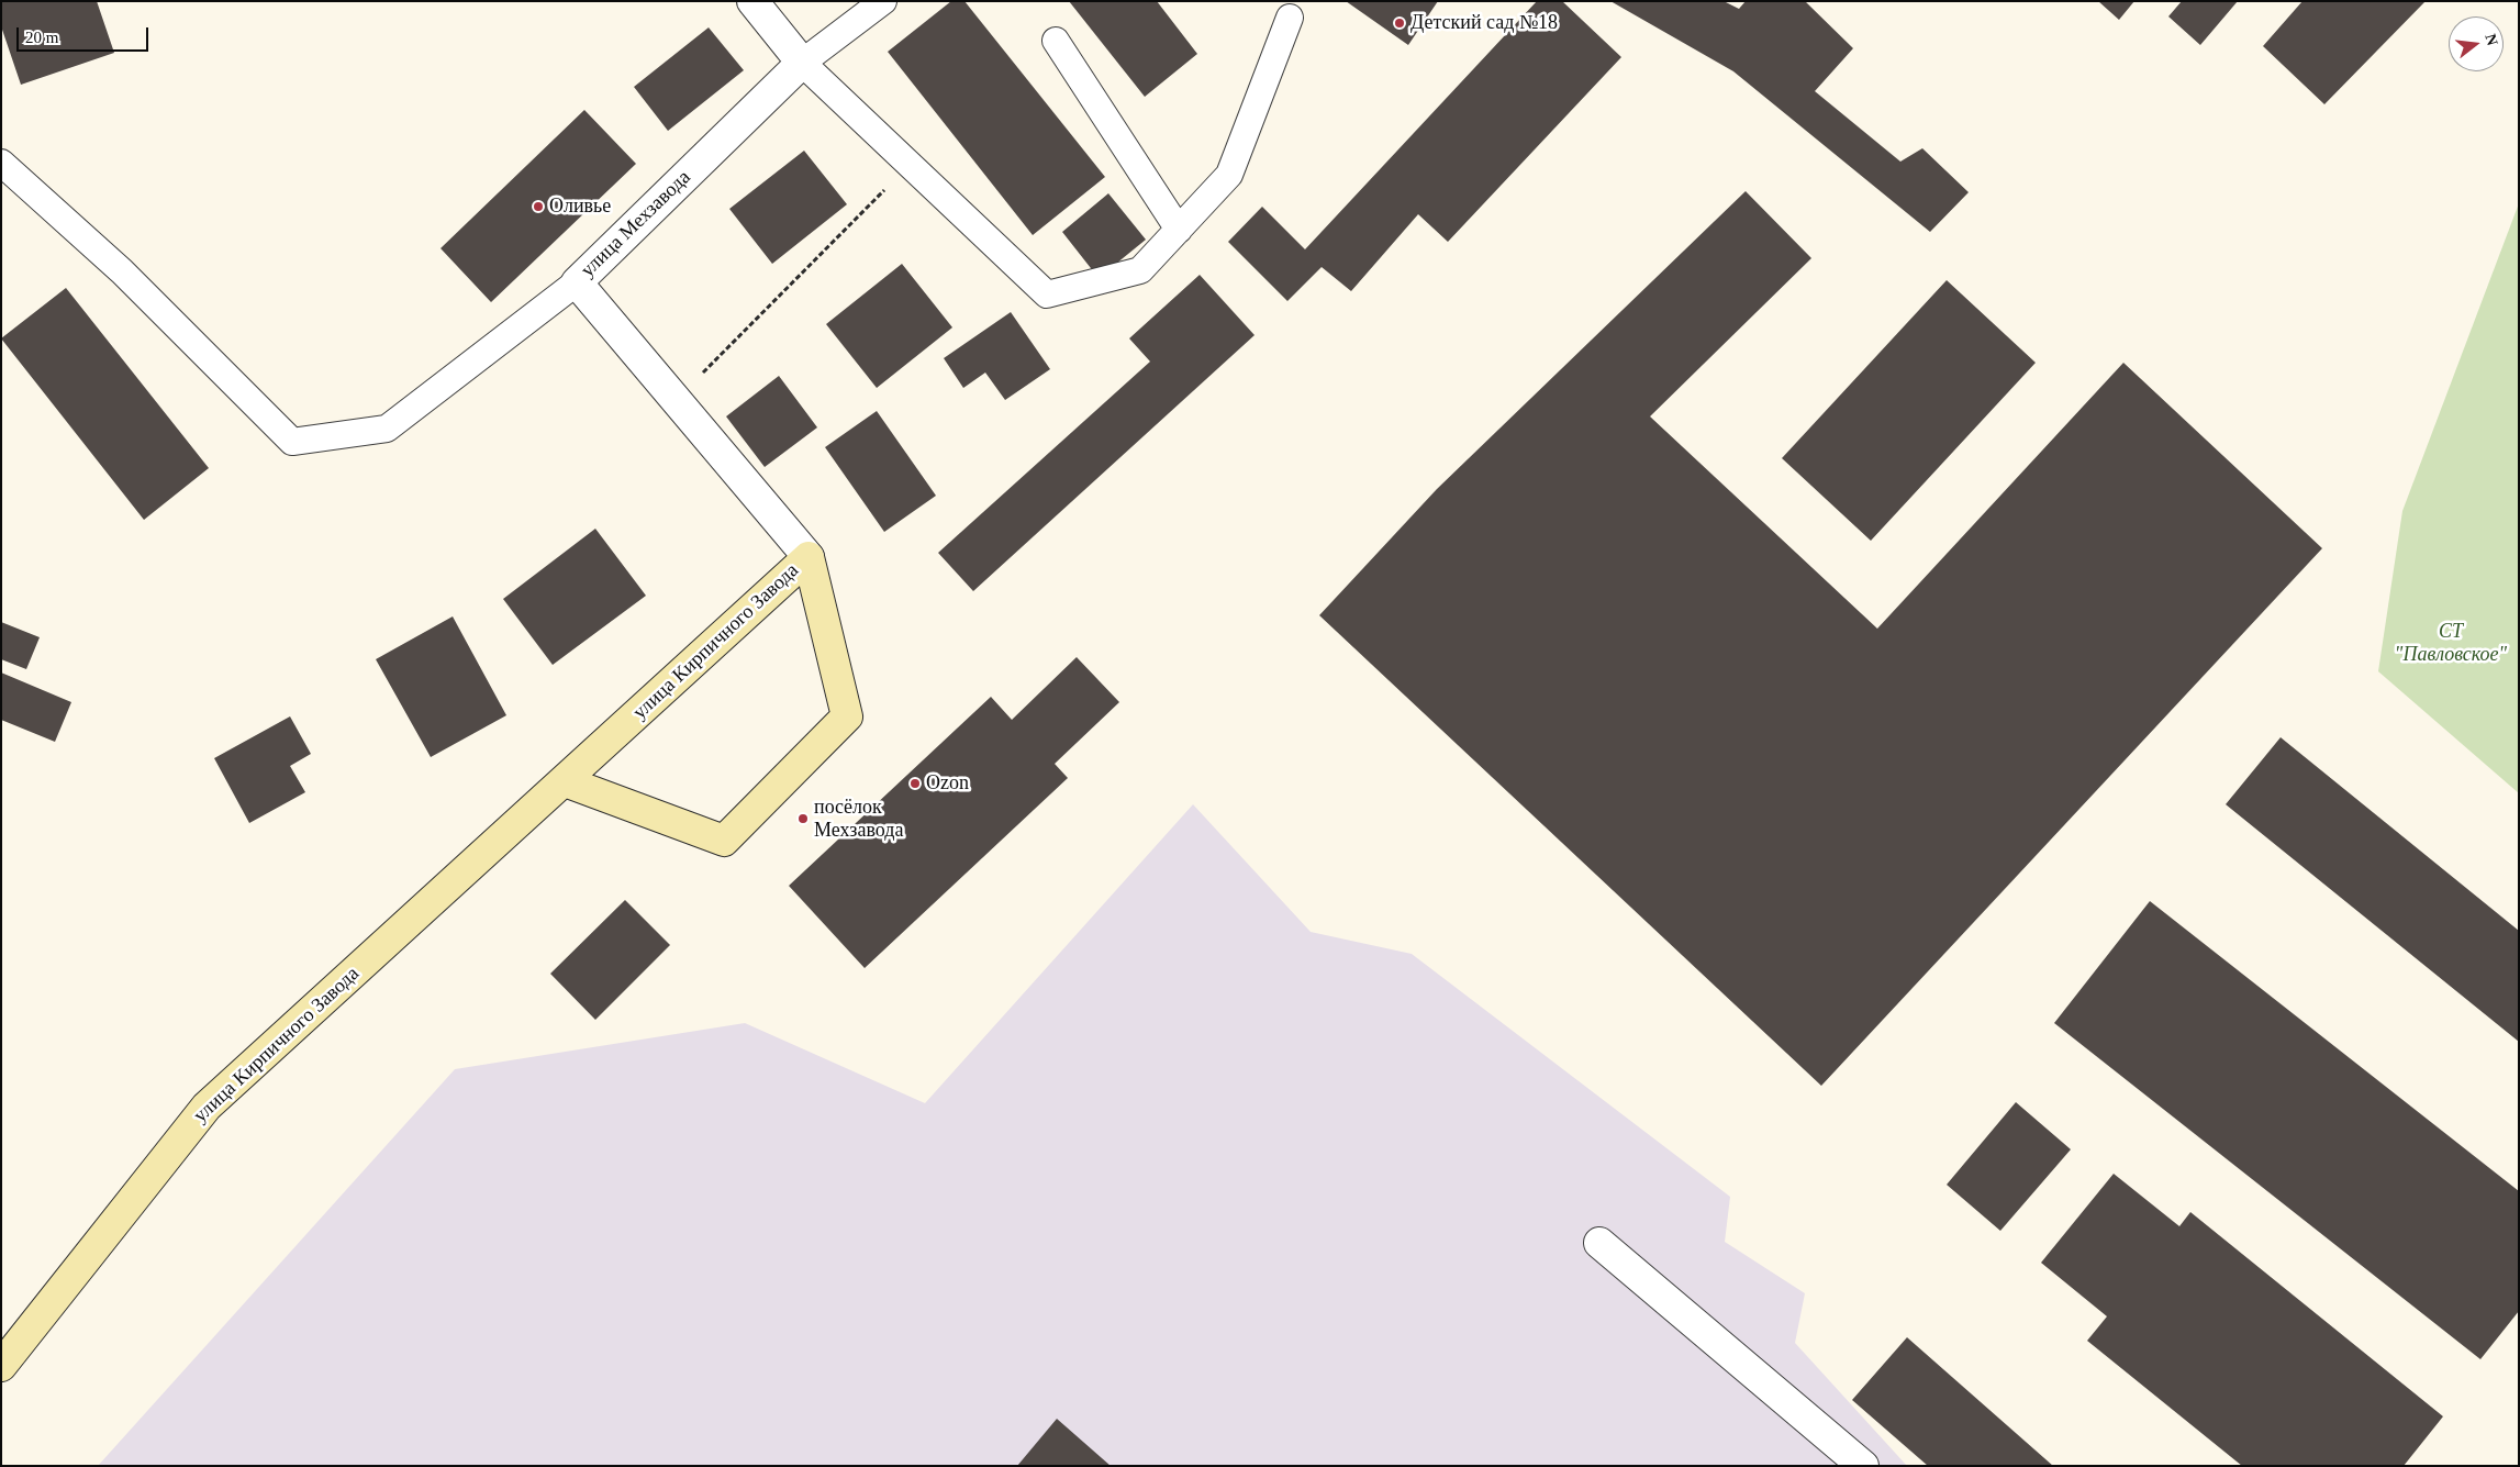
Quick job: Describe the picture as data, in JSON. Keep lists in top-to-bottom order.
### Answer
{
  "streets": {
    "street": ["улица Мехзавода", "улица Кирпичного Завода"]
  },
  "crossings": [
    ["улица Мехзавода", "улица Кирпичного Завода"]
  ],
  "parks": ["СТ \"Павловское\""],
  "places": [
    "Детский сад №18",
    "Оливье",
    "Ozon",
    "посёлок Мехзавода"
  ],
  "scale_bar": "20 m",
  "north": "right"
}
